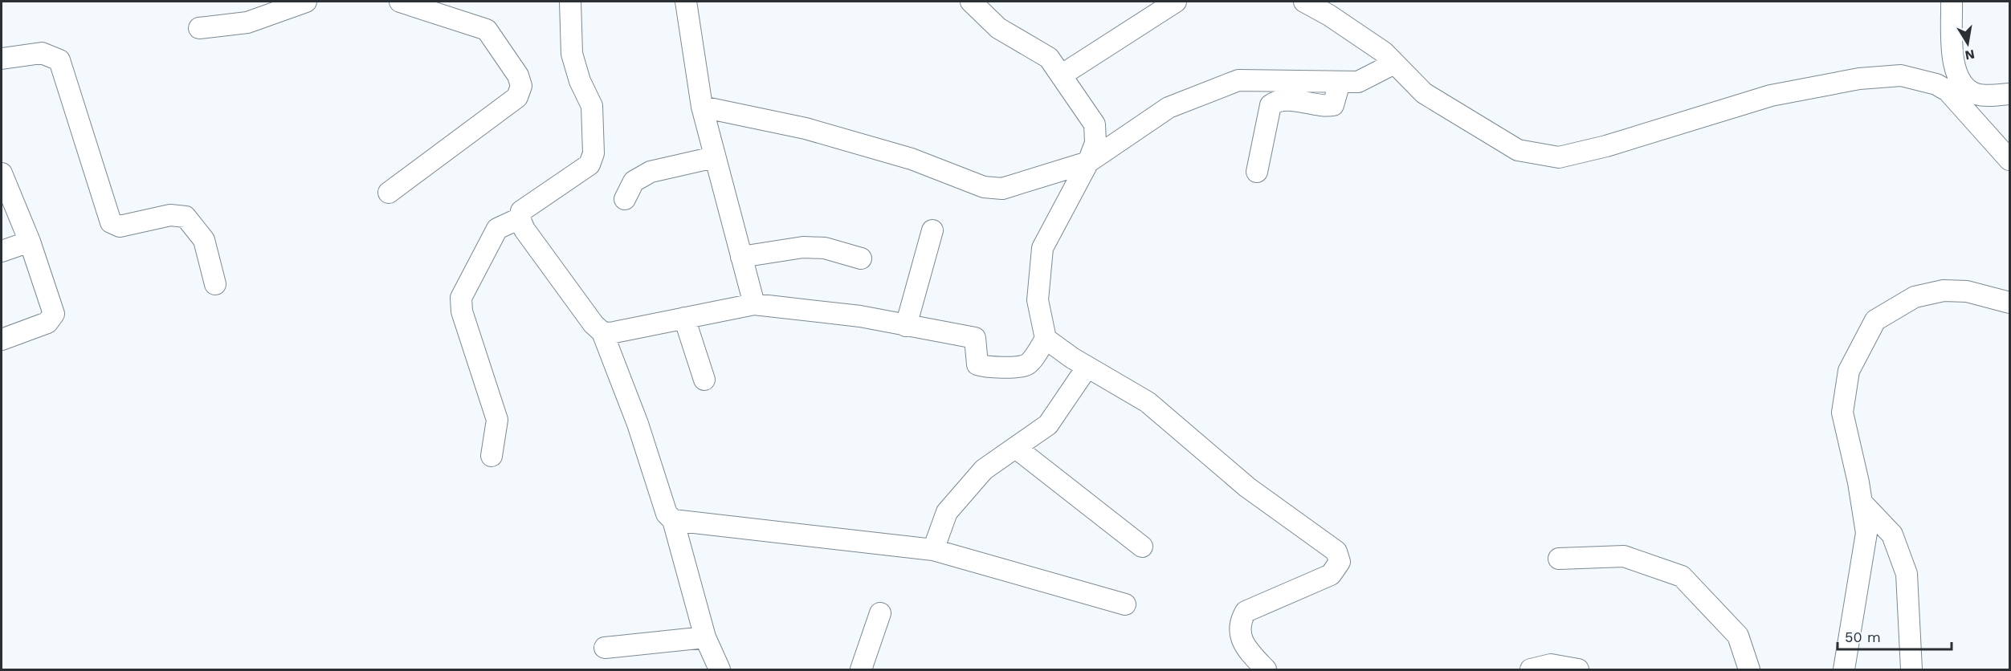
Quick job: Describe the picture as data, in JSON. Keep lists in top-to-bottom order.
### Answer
{
  "scale_bar": "50 m",
  "north": "bottom"
}
